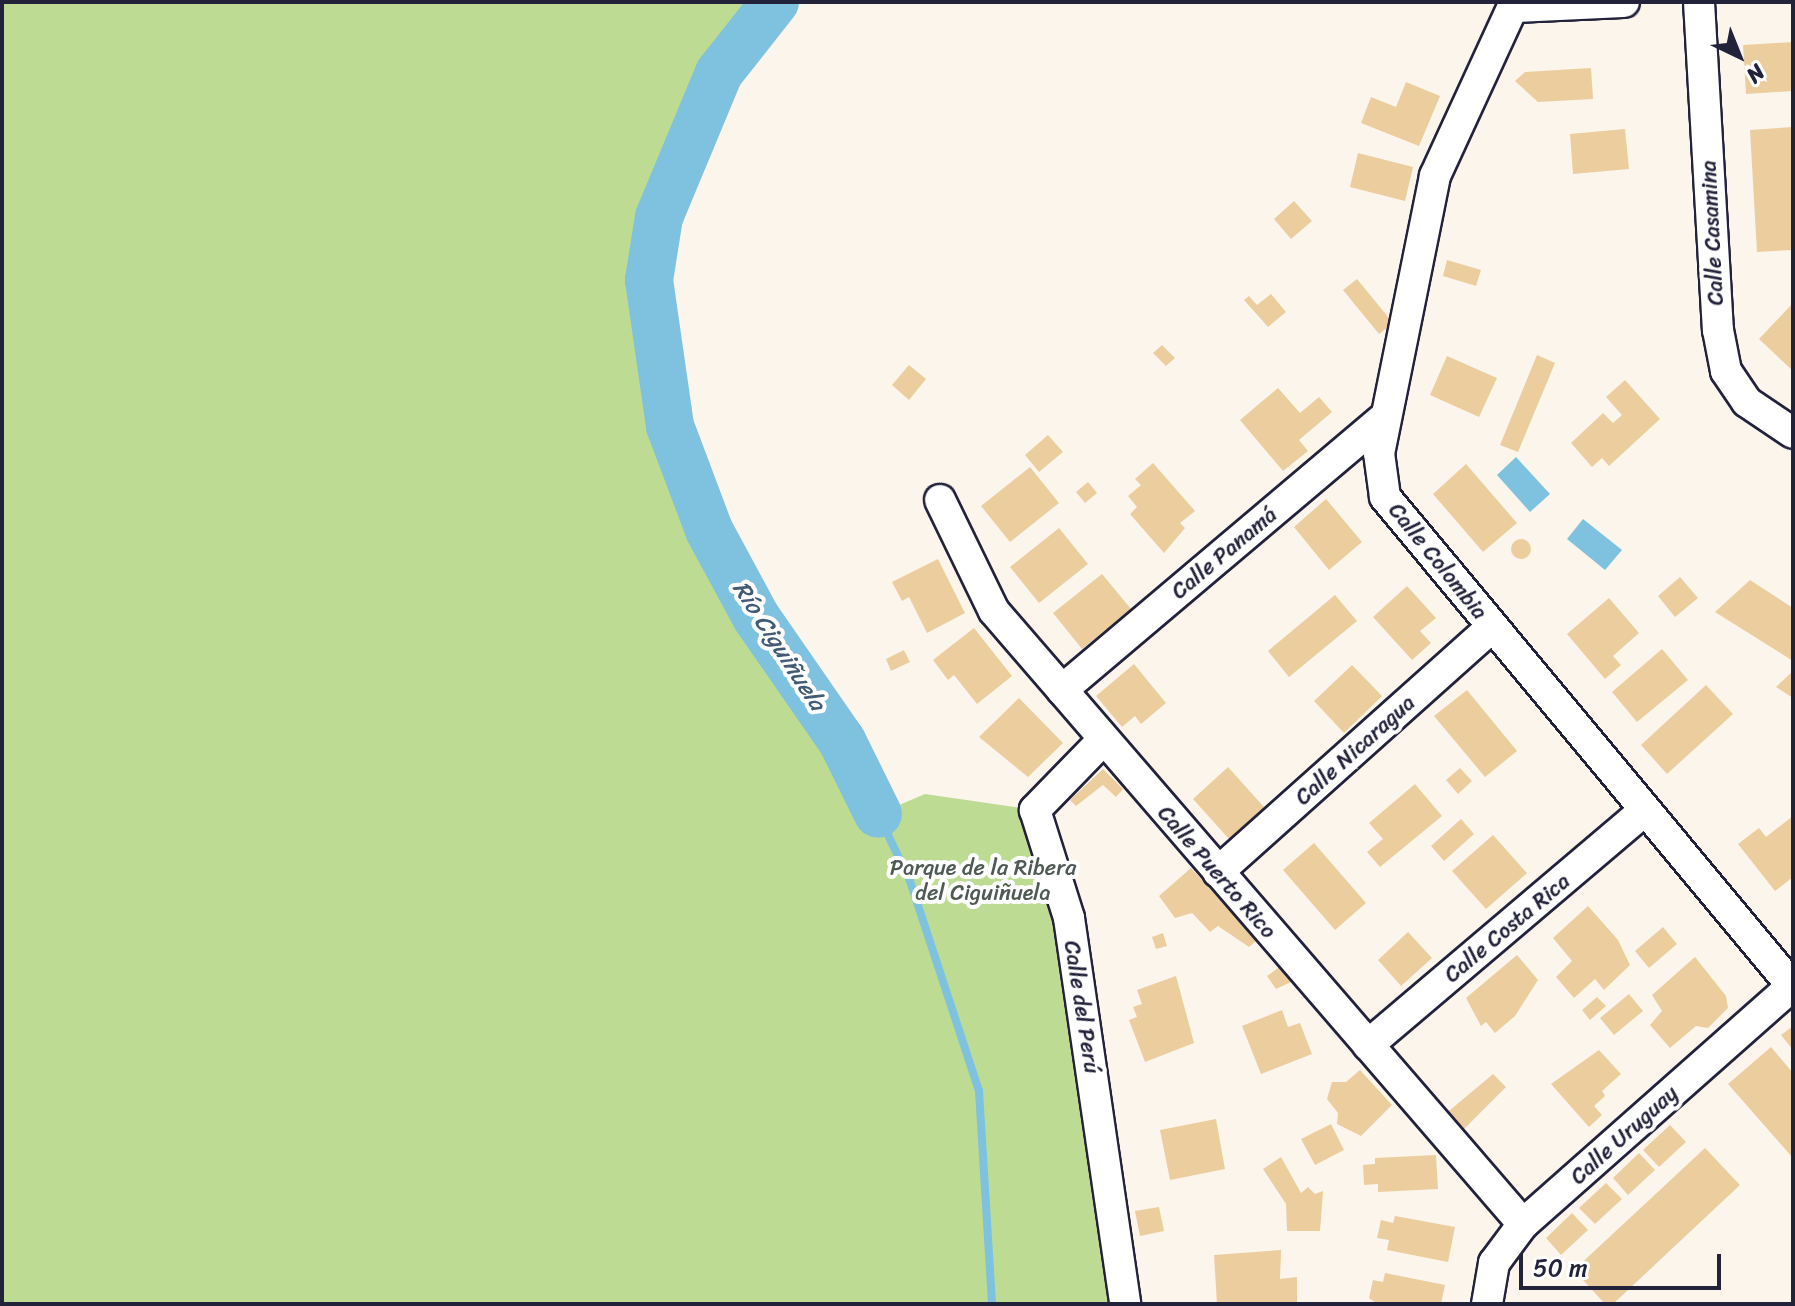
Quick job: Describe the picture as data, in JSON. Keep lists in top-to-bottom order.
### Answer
{
  "streets": {
    "street": [
      "Calle Casamina",
      "Calle Panamá",
      "Calle Colombia",
      "Calle Nicaragua",
      "Calle Puerto Rico",
      "Calle Costa Rica",
      "Calle del Perú",
      "Calle Uruguay"
    ]
  },
  "crossings": [
    ["Calle Panamá", "Calle Colombia"],
    ["Calle Panamá", "Calle Puerto Rico"],
    ["Calle Colombia", "Calle Nicaragua"],
    ["Calle Colombia", "Calle Costa Rica"],
    ["Calle Colombia", "Calle Uruguay"],
    ["Calle Nicaragua", "Calle Puerto Rico"],
    ["Calle Puerto Rico", "Calle Costa Rica"],
    ["Calle Puerto Rico", "Calle del Perú"],
    ["Calle Puerto Rico", "Calle Uruguay"]
  ],
  "water": ["Río Ciguiñuela"],
  "parks": ["Parque de la Ribera del Ciguiñuela"],
  "scale_bar": "50 m",
  "north": "bottom right"
}
